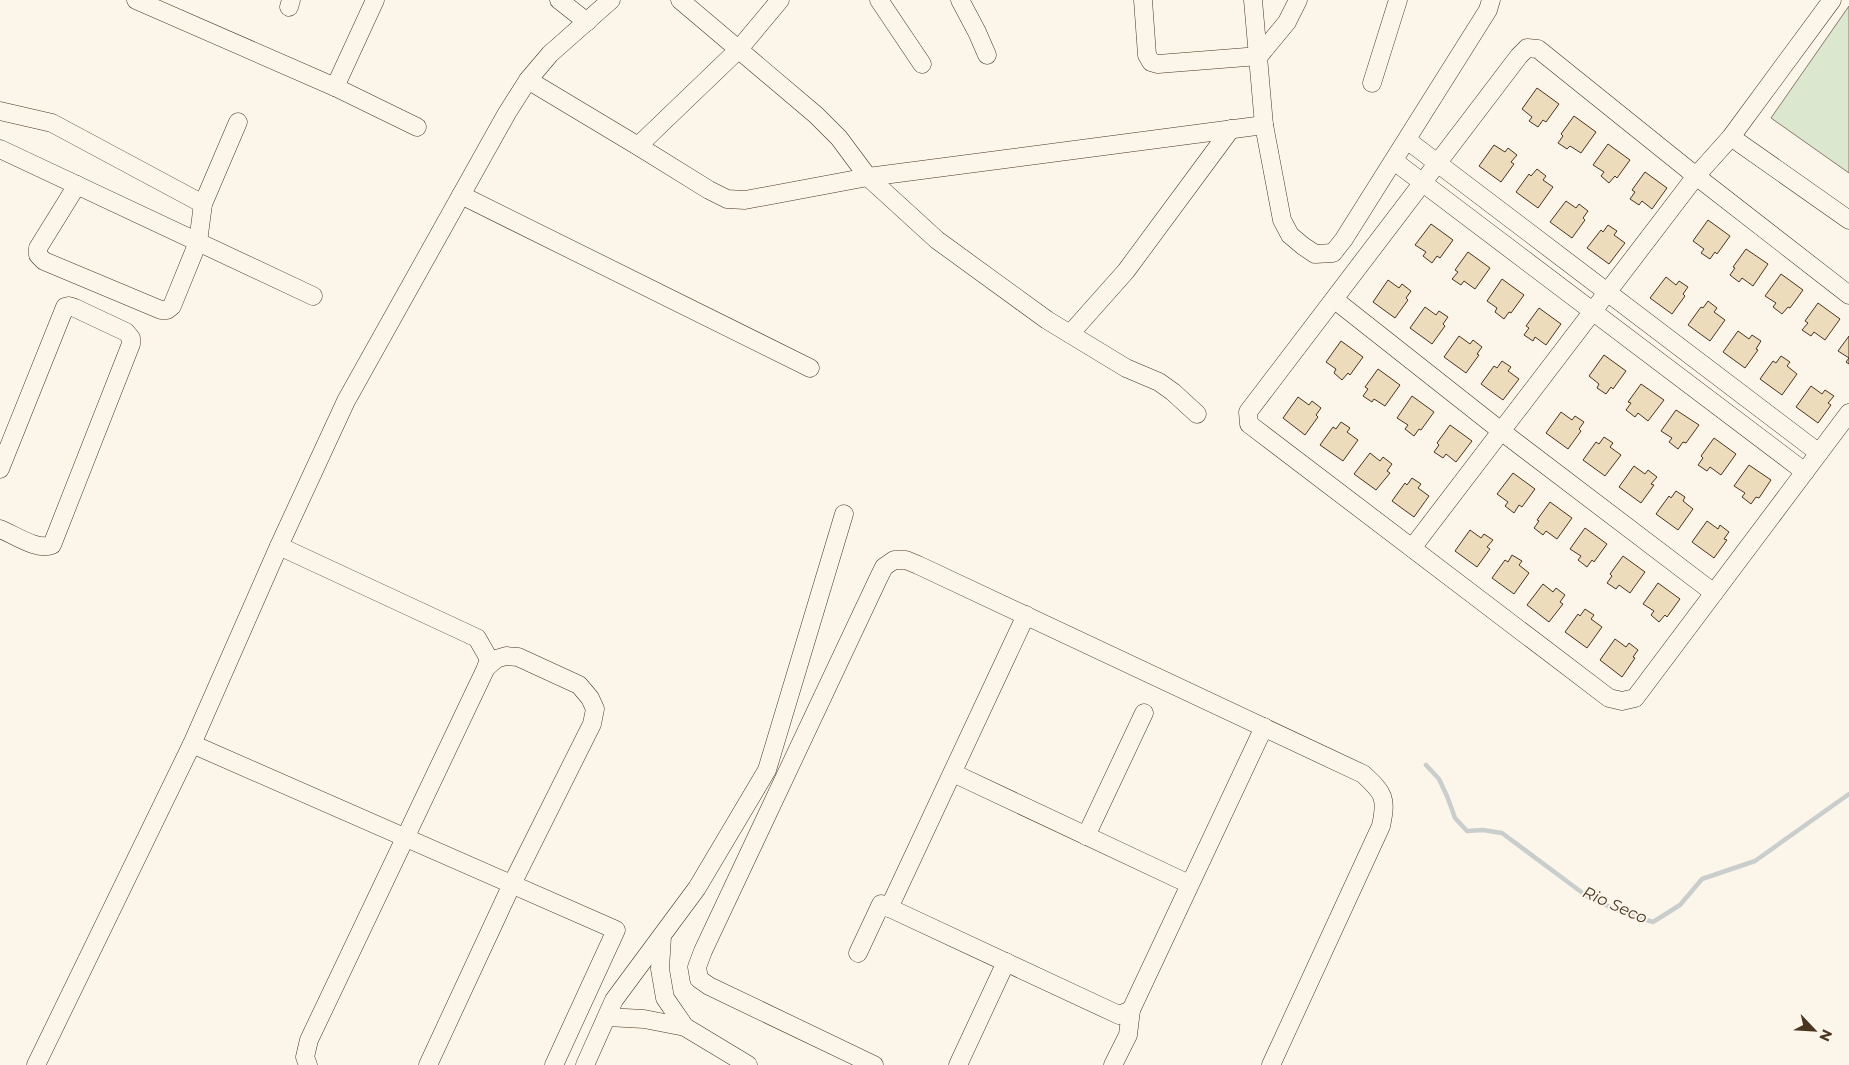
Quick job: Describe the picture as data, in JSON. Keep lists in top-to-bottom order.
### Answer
{
  "water": ["Rio Seco"],
  "north": "bottom right"
}
